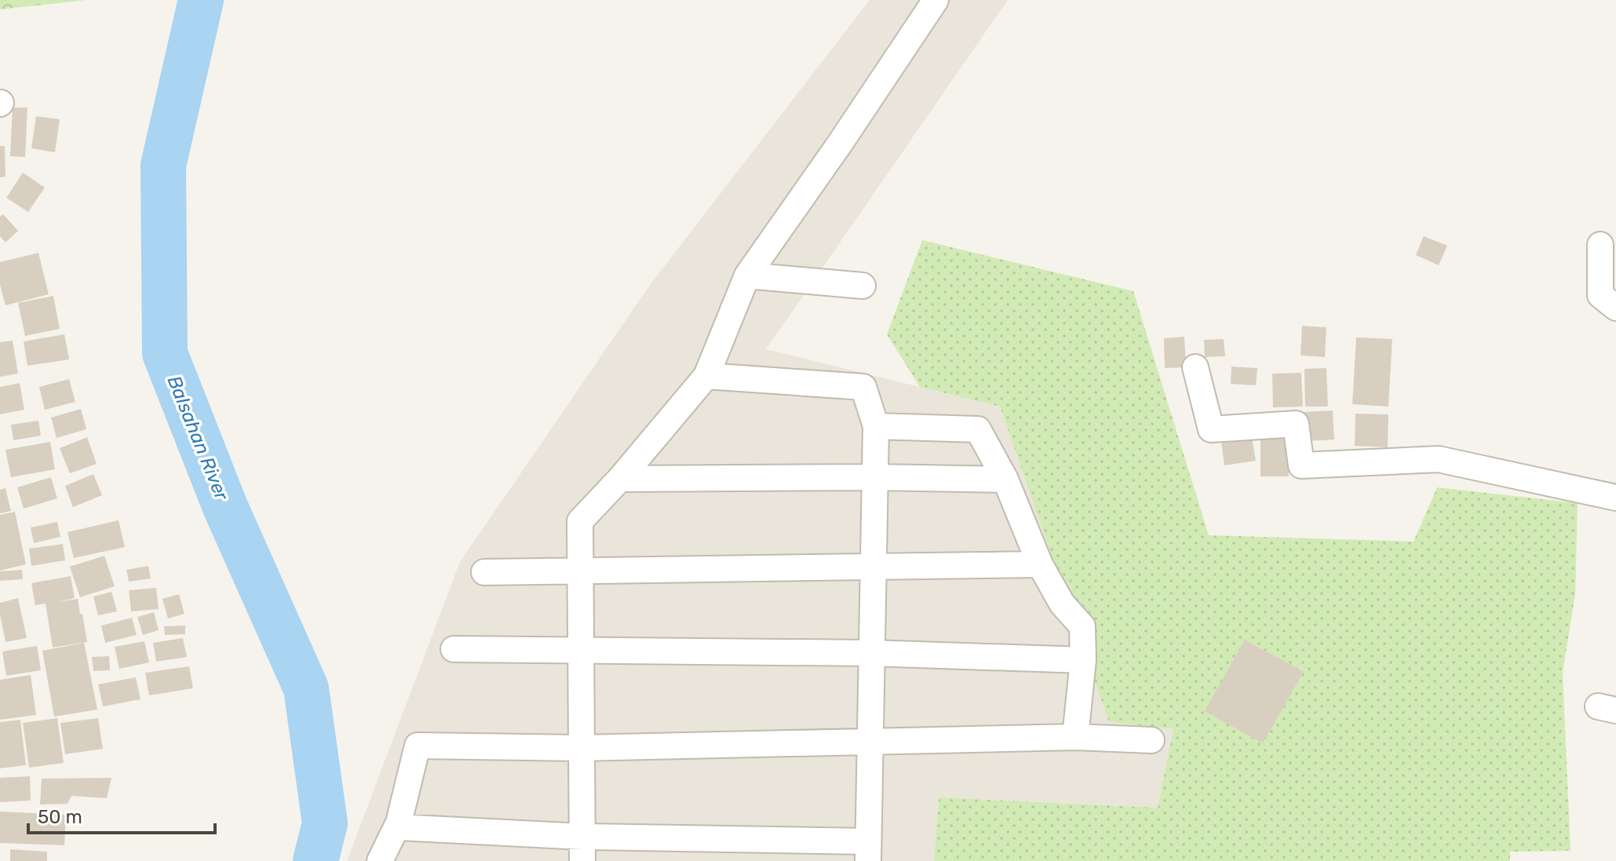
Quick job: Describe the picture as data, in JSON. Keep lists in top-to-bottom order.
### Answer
{
  "water": ["Balsahan River"],
  "scale_bar": "50 m"
}
